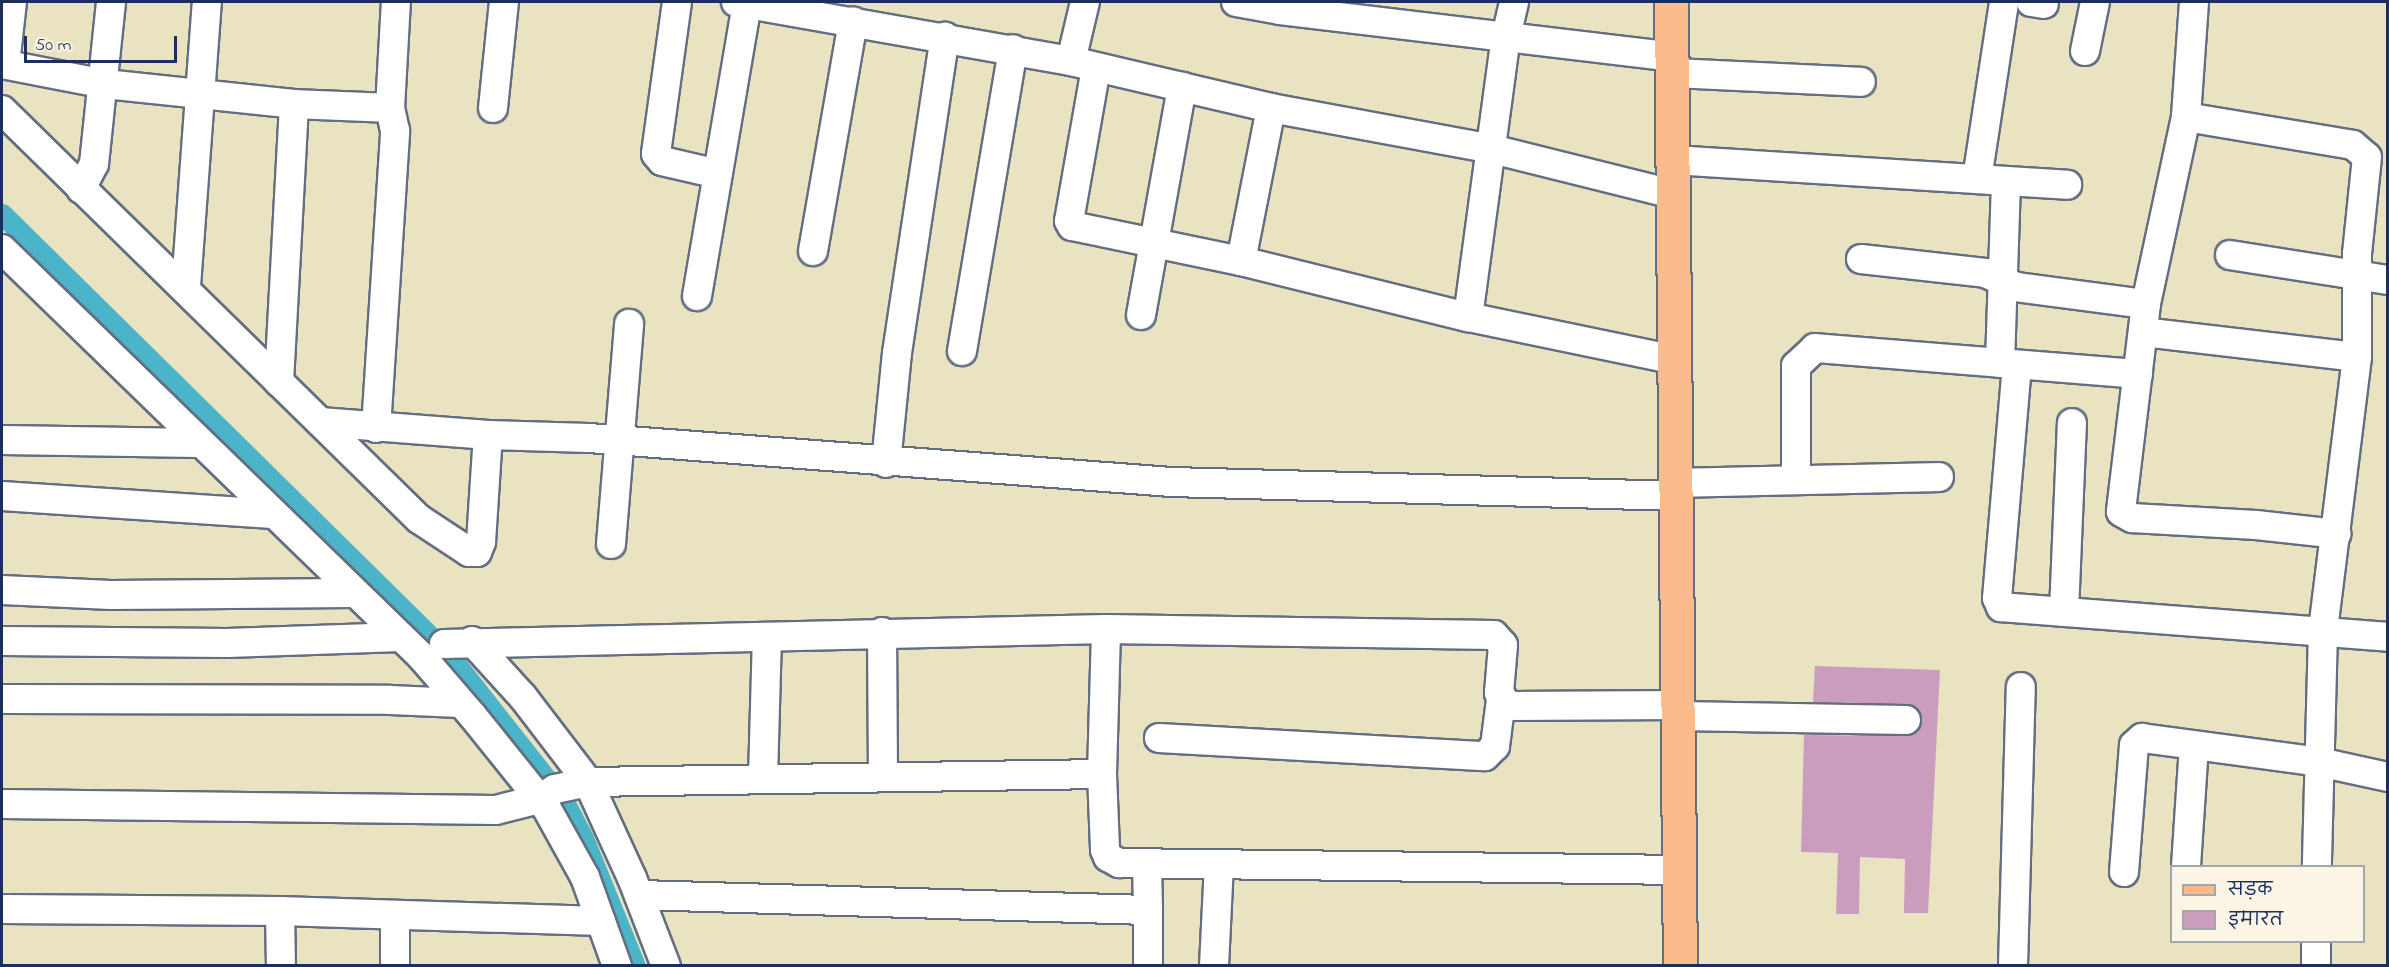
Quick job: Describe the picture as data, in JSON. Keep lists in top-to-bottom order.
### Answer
{
  "legend": ["सड़क", "इमारत"],
  "scale_bar": "50 m"
}
